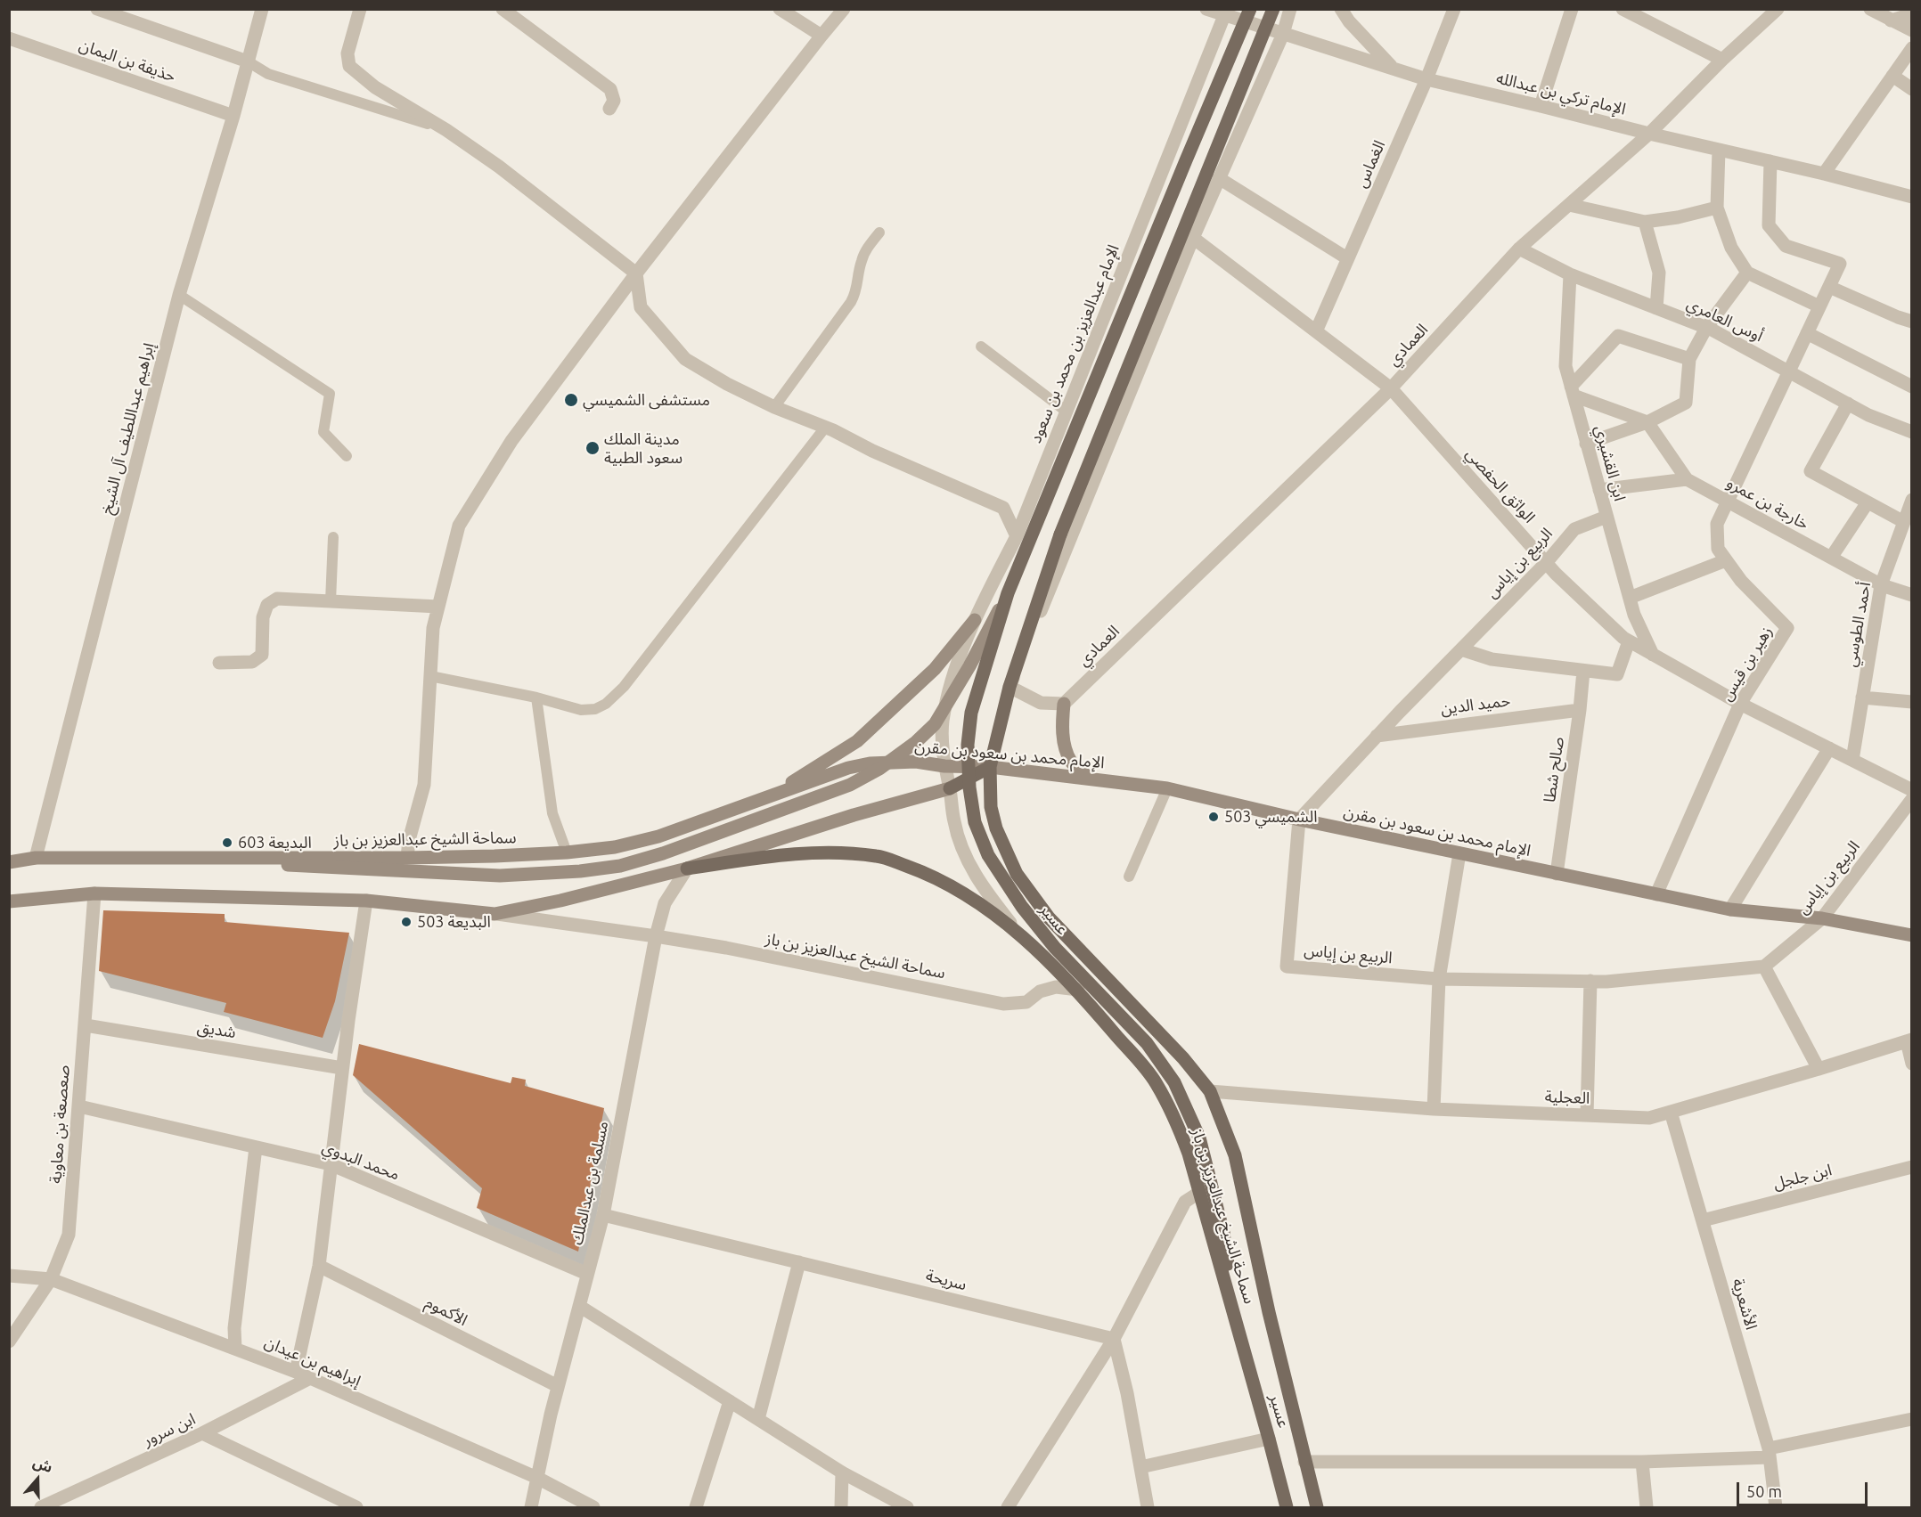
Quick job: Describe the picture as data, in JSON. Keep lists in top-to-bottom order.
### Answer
{
  "streets": {
    "main road": ["الإمام عبدالعزيز بن محمد بن سعود", "سماحة الشيخ عبدالعزيز بن باز", "عسير"],
    "street": [
      "حذيفة بن اليمان",
      "الإمام تركي بن عبدالله",
      "الغماس",
      "أوس العامري",
      "العمادي",
      "إبراهيم عبداللطيف آل الشيخ",
      "ابن القشيري",
      "الواثق الحفصي",
      "خارجة بن عمرو",
      "الربيع بن إياس",
      "أحمد الطوسي",
      "زهير بن قيس",
      "حميد الدين",
      "الإمام محمد بن سعود بن مقرن",
      "صالح شطا",
      "شديق",
      "العجلية",
      "صعصعة بن معاوية",
      "محمد البدوي",
      "ابن جلجل",
      "مسلمة بن عبدالملك",
      "سريحة",
      "الأشعرية",
      "الأكموم",
      "إبراهيم بن عيدان",
      "ابن سرور"
    ]
  },
  "crossings": [
    ["حذيفة بن اليمان", "إبراهيم عبداللطيف آل الشيخ"],
    ["الإمام تركي بن عبدالله", "الغماس"],
    ["الإمام تركي بن عبدالله", "الإمام عبدالعزيز بن محمد بن سعود"],
    ["الإمام تركي بن عبدالله", "العمادي"],
    ["الإمام تركي بن عبدالله", "زهير بن قيس"],
    ["الغماس", "الواثق الحفصي"],
    ["أوس العامري", "العمادي"],
    ["أوس العامري", "ابن القشيري"],
    ["أوس العامري", "زهير بن قيس"],
    ["الإمام عبدالعزيز بن محمد بن سعود", "الإمام محمد بن سعود بن مقرن"],
    ["الإمام عبدالعزيز بن محمد بن سعود", "عسير"],
    ["العمادي", "الواثق الحفصي"],
    ["إبراهيم عبداللطيف آل الشيخ", "سماحة الشيخ عبدالعزيز بن باز"],
    ["ابن القشيري", "الواثق الحفصي"],
    ["ابن القشيري", "الربيع بن إياس"],
    ["الواثق الحفصي", "الربيع بن إياس"],
    ["الواثق الحفصي", "أحمد الطوسي"],
    ["الواثق الحفصي", "زهير بن قيس"],
    ["خارجة بن عمرو", "أحمد الطوسي"],
    ["خارجة بن عمرو", "زهير بن قيس"],
    ["الربيع بن إياس", "حميد الدين"],
    ["الربيع بن إياس", "الإمام محمد بن سعود بن مقرن"],
    ["زهير بن قيس", "الإمام محمد بن سعود بن مقرن"],
    ["حميد الدين", "صالح شطا"],
    ["الإمام محمد بن سعود بن مقرن", "صالح شطا"],
    ["الإمام محمد بن سعود بن مقرن", "سماحة الشيخ عبدالعزيز بن باز"],
    ["سماحة الشيخ عبدالعزيز بن باز", "عسير"],
    ["سماحة الشيخ عبدالعزيز بن باز", "صعصعة بن معاوية"],
    ["سماحة الشيخ عبدالعزيز بن باز", "مسلمة بن عبدالملك"],
    ["شديق", "صعصعة بن معاوية"],
    ["العجلية", "الأشعرية"],
    ["صعصعة بن معاوية", "محمد البدوي"],
    ["صعصعة بن معاوية", "إبراهيم بن عيدان"],
    ["محمد البدوي", "مسلمة بن عبدالملك"],
    ["ابن جلجل", "الأشعرية"],
    ["مسلمة بن عبدالملك", "سريحة"],
    ["مسلمة بن عبدالملك", "الأكموم"],
    ["مسلمة بن عبدالملك", "إبراهيم بن عيدان"],
    ["إبراهيم بن عيدان", "ابن سرور"]
  ],
  "places": [
    "مستشفى الشميسي",
    "مدينة الملك سعود الطبية",
    "الشميسي 503",
    "البديعة 603",
    "البديعة 503"
  ],
  "scale_bar": "50 m",
  "north": "top"
}
